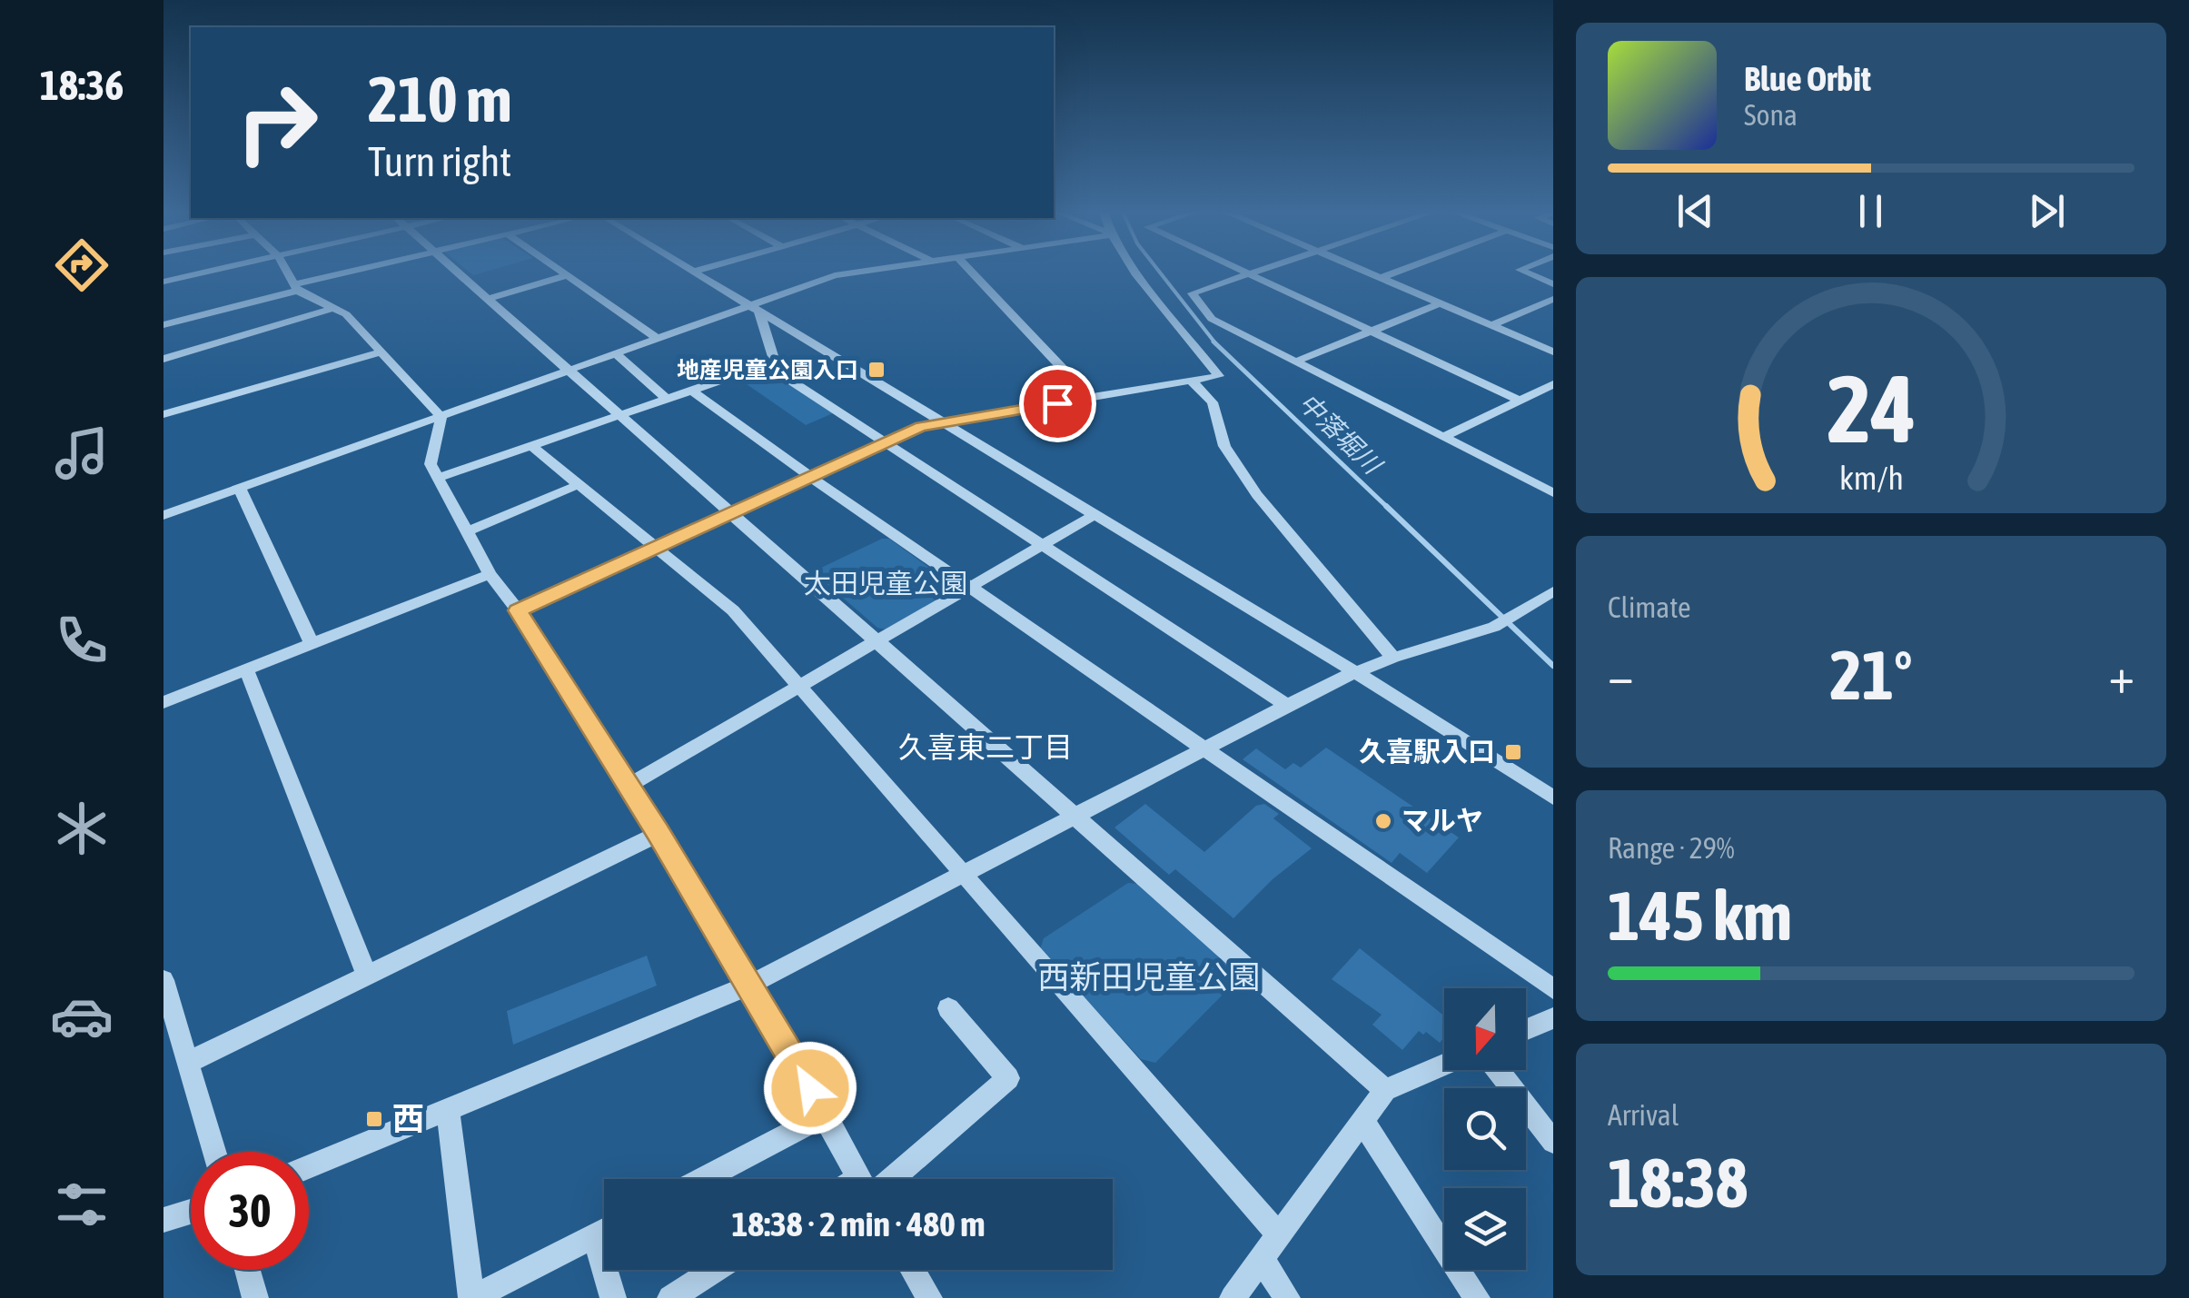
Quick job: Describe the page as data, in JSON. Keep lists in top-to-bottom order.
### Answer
{
  "districts": ["久喜東二丁目"],
  "water": ["中落堀川"],
  "parks": ["太田児童公園", "西新田児童公園"],
  "places": {
    "transit": ["地産児童公園入口", "久喜駅入口", "西"],
    "other": ["マルヤ"]
  },
  "north": "bottom",
  "page": {
    "tabs": "18:36",
    "turn": ["210 m", "Turn right"],
    "song": ["Blue Orbit", "Sona"],
    "tile": [
      "Climate",
      ["Range · 29%", "145 km"],
      ["Arrival", "18:38"]
    ],
    "heat": ["−", "21°", "+"],
    "limit": "30",
    "trip": "18:38 · 2 min · 480 m",
    "gauge": ["24", "km/h"]
  }
}
